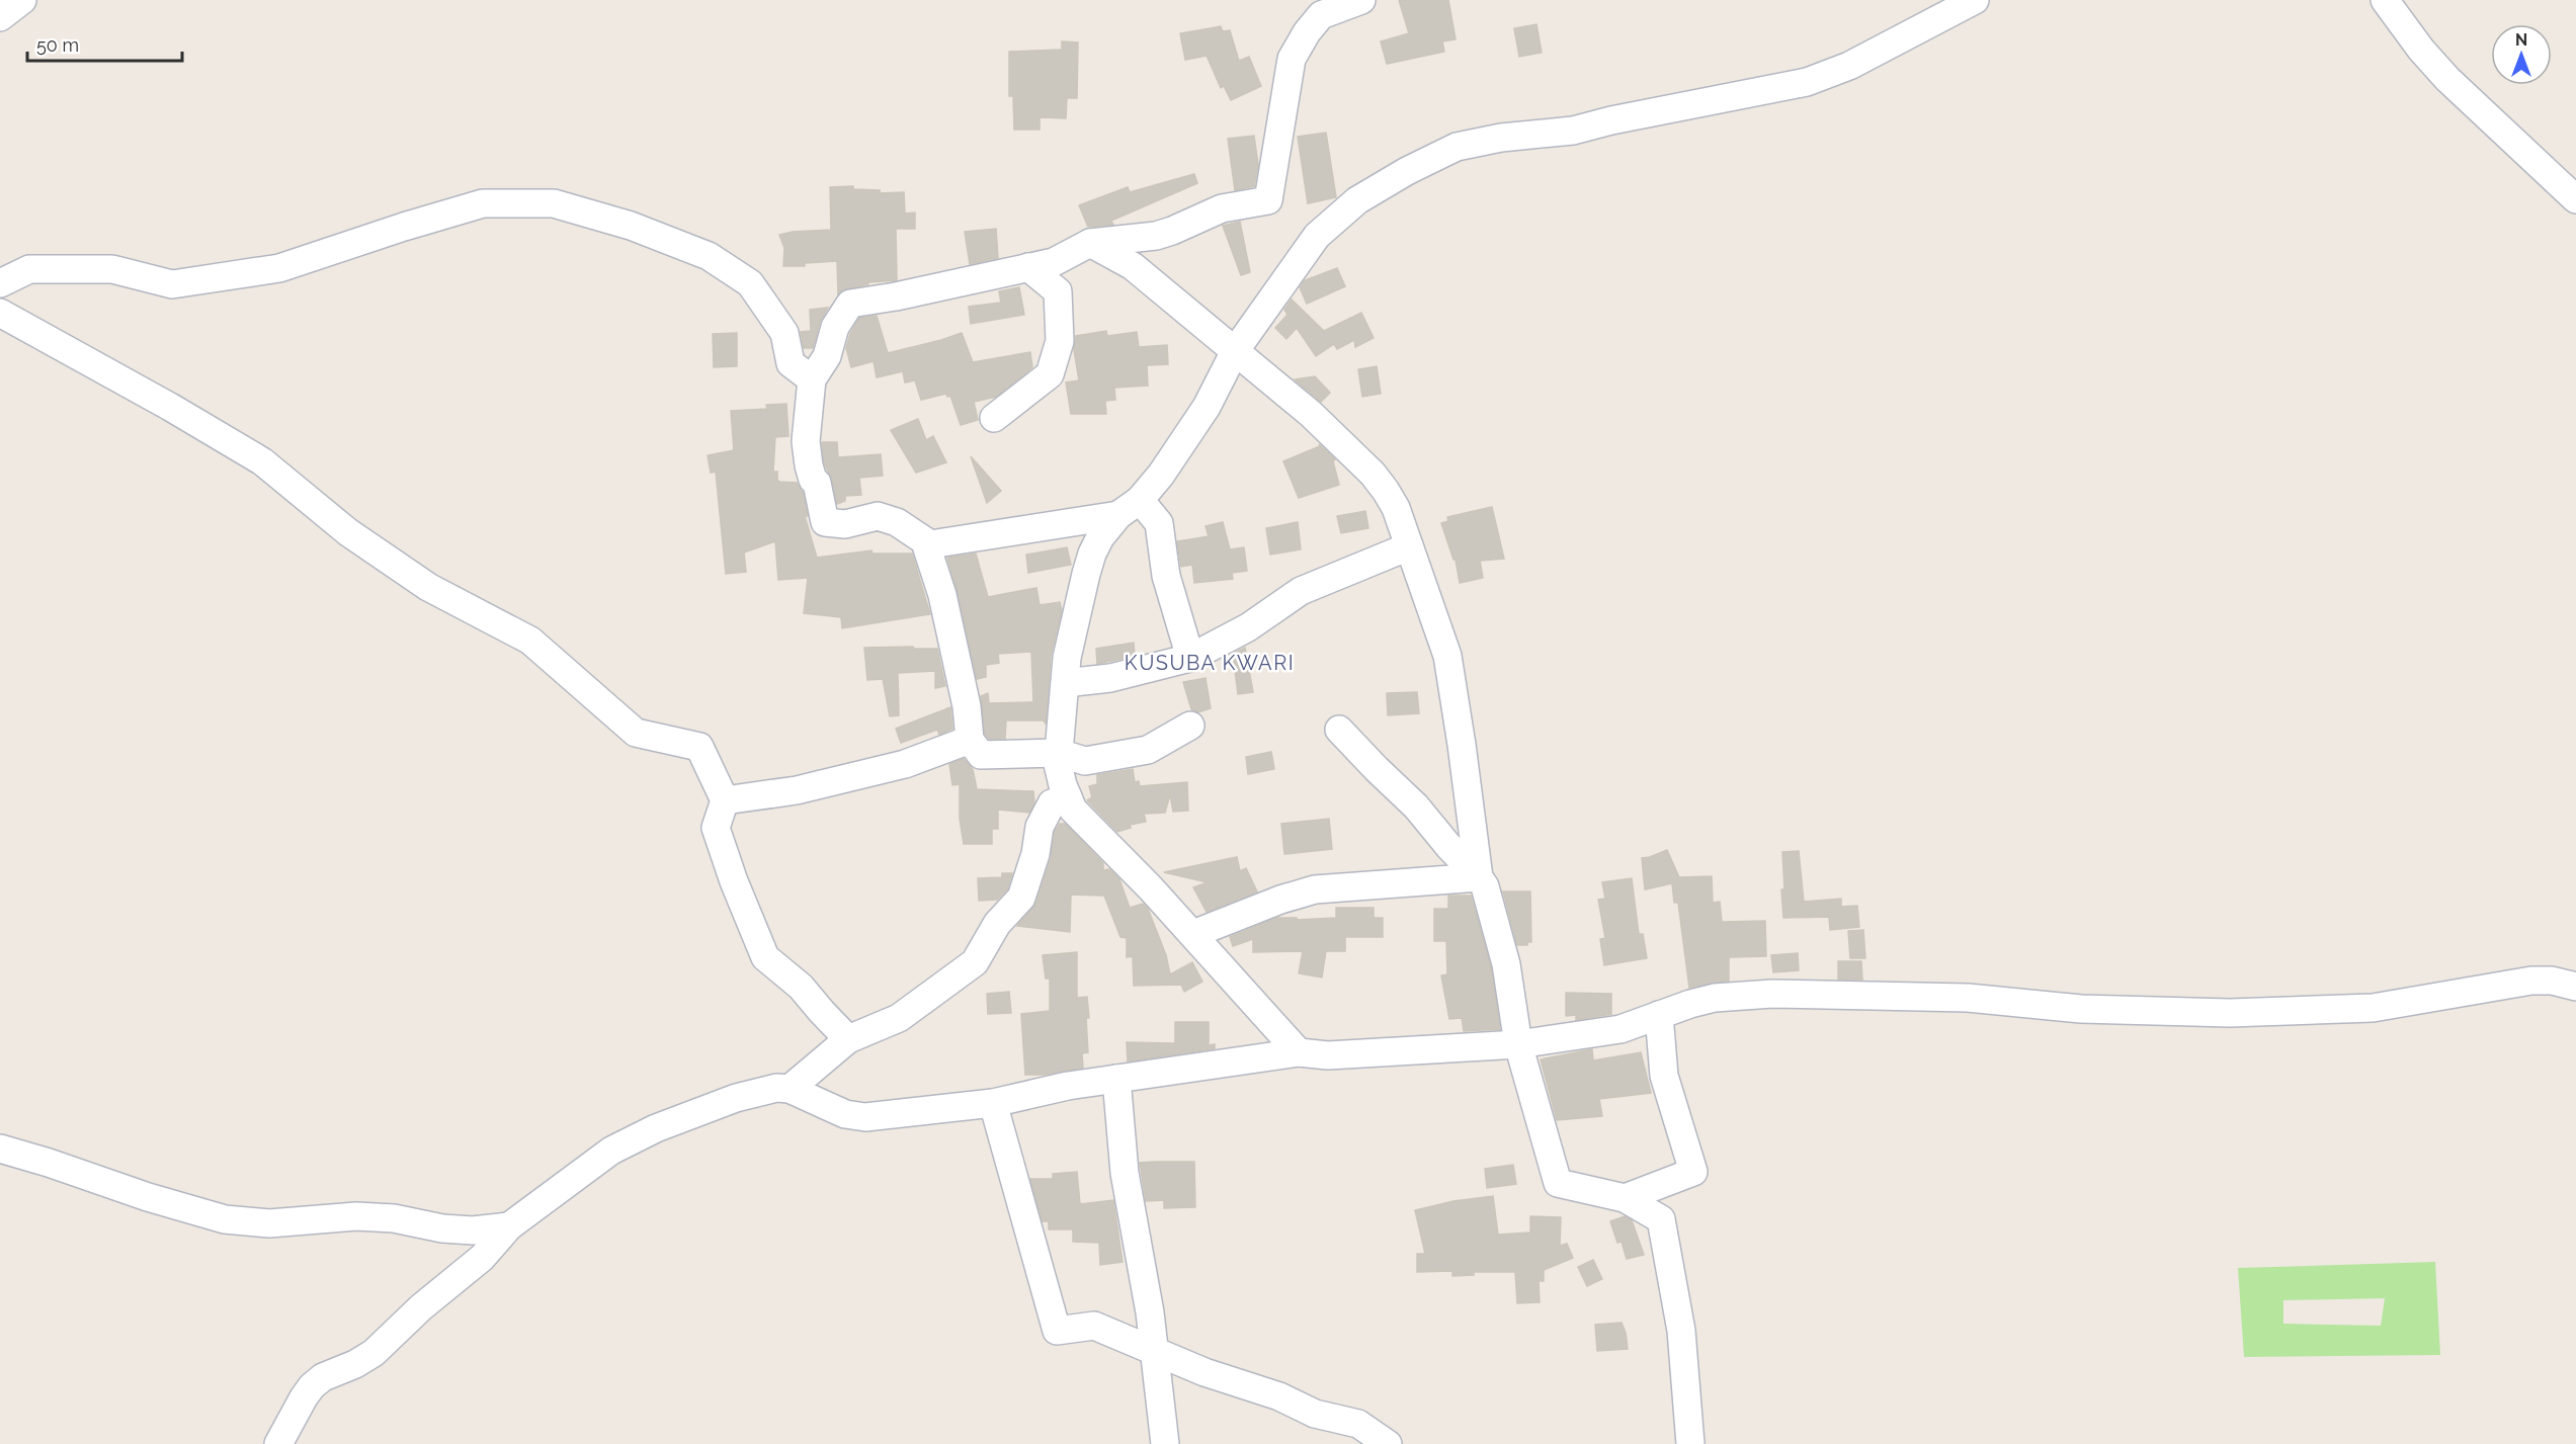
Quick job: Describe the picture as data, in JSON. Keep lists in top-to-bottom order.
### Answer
{
  "districts": ["KUSUBA KWARI"],
  "scale_bar": "50 m",
  "north": "top"
}
